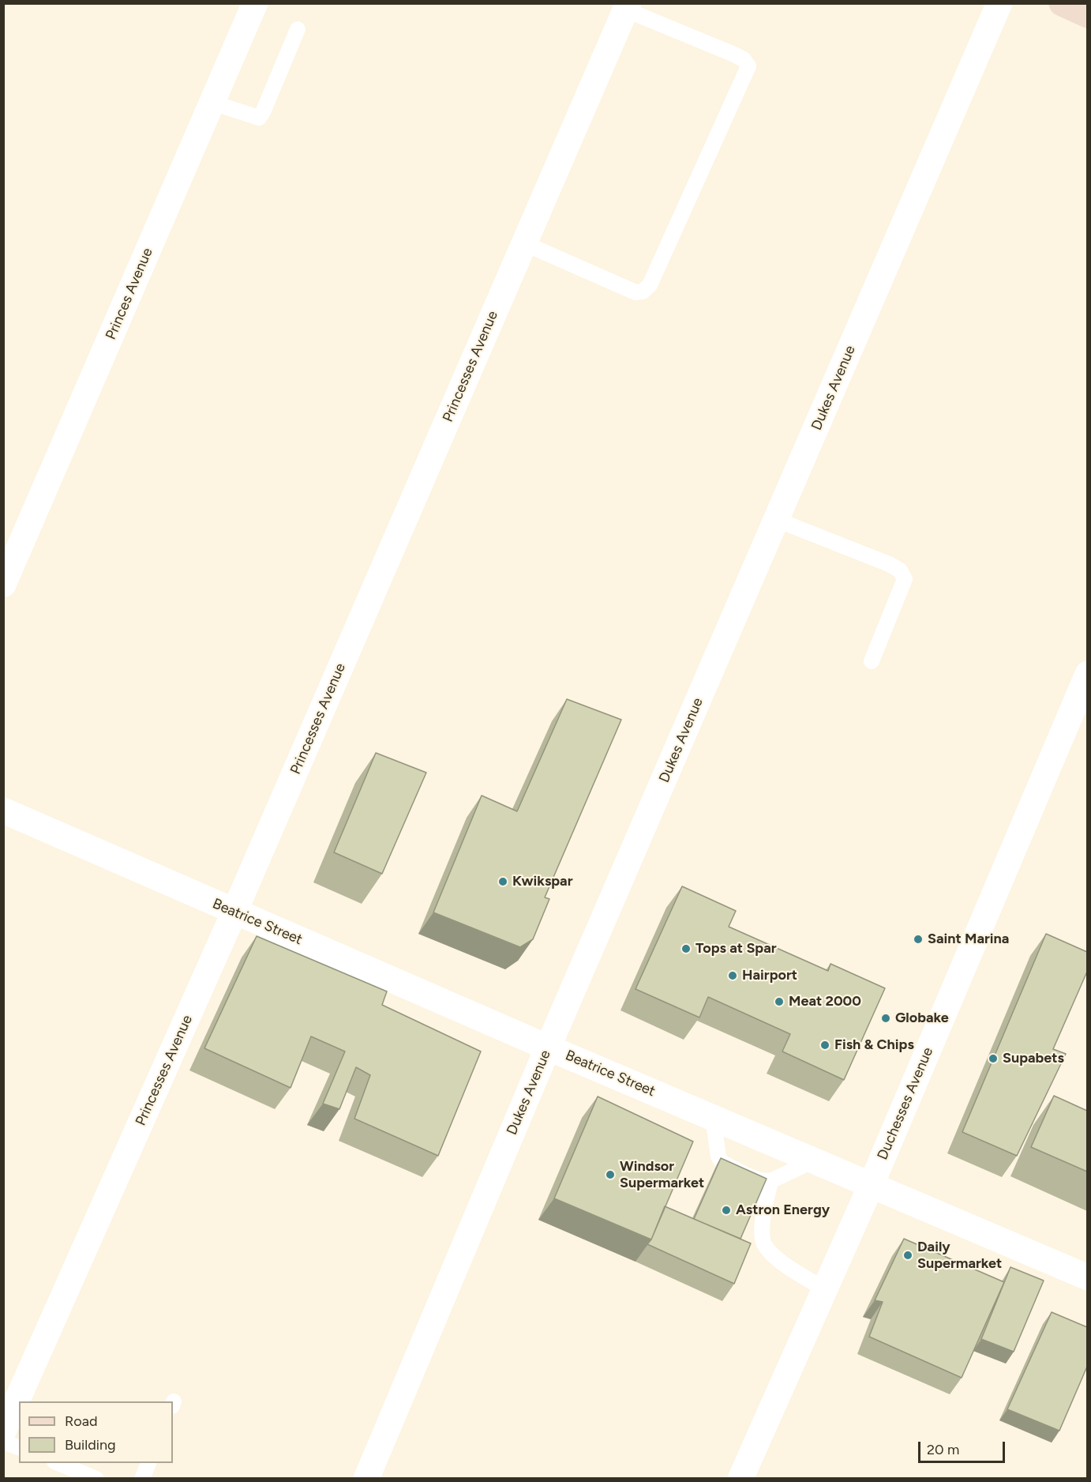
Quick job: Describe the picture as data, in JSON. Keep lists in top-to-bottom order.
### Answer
{
  "streets": {
    "street": [
      "Princes Avenue",
      "Princesses Avenue",
      "Dukes Avenue",
      "Beatrice Street",
      "Duchesses Avenue"
    ]
  },
  "crossings": [
    ["Princesses Avenue", "Beatrice Street"],
    ["Dukes Avenue", "Beatrice Street"],
    ["Beatrice Street", "Duchesses Avenue"]
  ],
  "places": [
    "Kwikspar",
    "Saint Marina",
    "Tops at Spar",
    "Hairport",
    "Meat 2000",
    "Globake",
    "Fish & Chips",
    "Supabets",
    "Windsor Supermarket",
    "Astron Energy",
    "Daily Supermarket"
  ],
  "legend": ["Road", "Building"],
  "scale_bar": "20 m"
}
